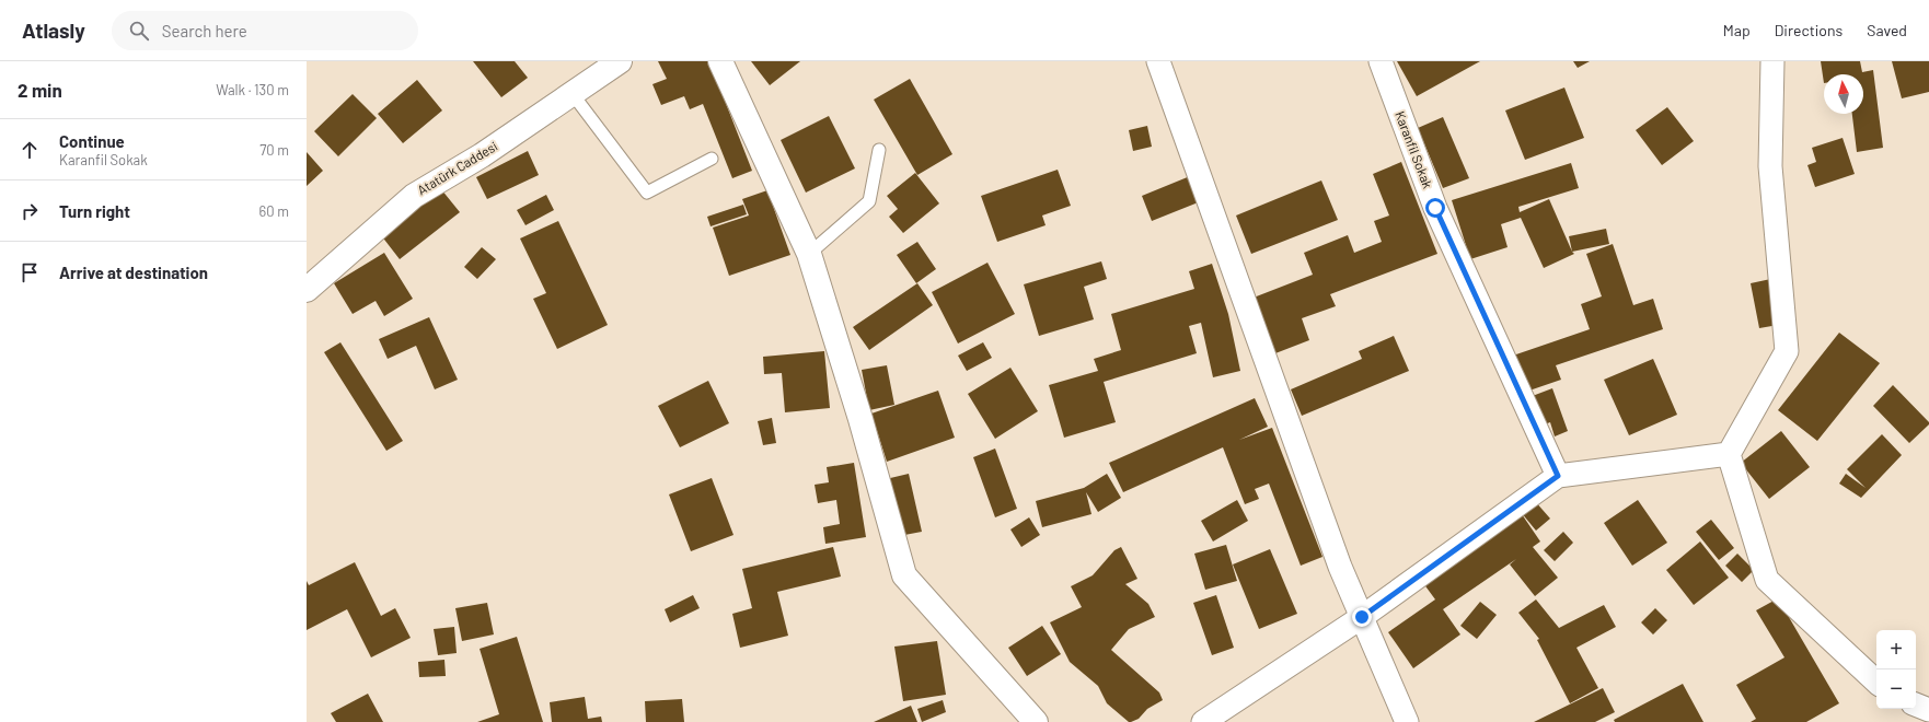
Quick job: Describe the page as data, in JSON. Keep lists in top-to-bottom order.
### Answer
{
  "streets": {
    "street": ["Karanfil Sokak", "Atatürk Caddesi"]
  },
  "north": "top",
  "page": {
    "header": "Atlasly",
    "search": "Search here",
    "nav": ["Map", "Directions", "Saved"],
    "heading": ["2 min", "Walk · 130 m"],
    "list": [
      ["Continue", "Karanfil Sokak", "70 m"],
      ["Turn right", "60 m"],
      "Arrive at destination"
    ],
    "map_buttons": ["+", "−"]
  }
}
